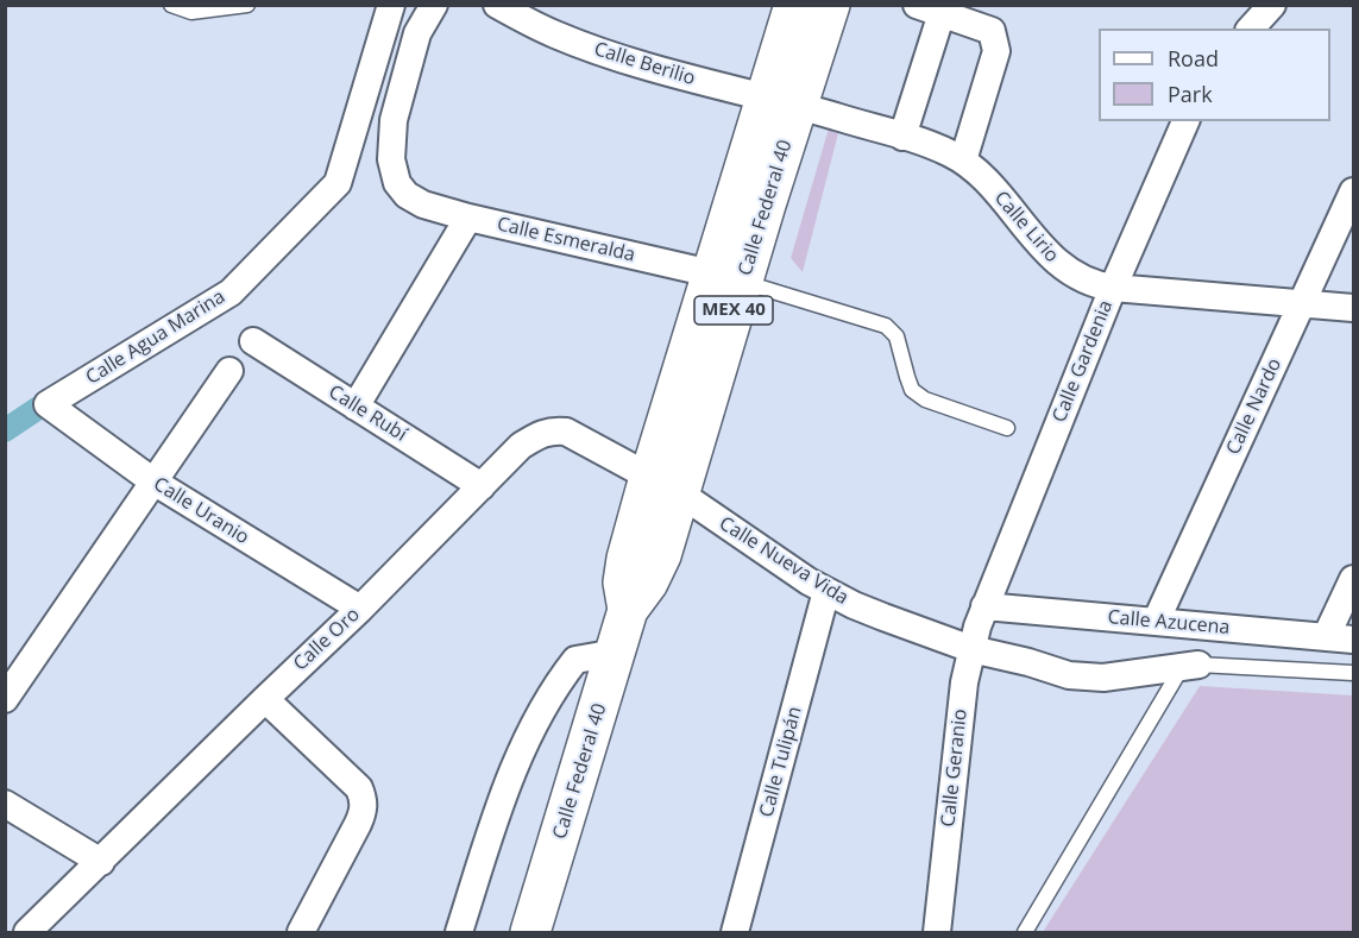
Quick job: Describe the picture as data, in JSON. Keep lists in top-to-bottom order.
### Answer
{
  "streets": {
    "main road": ["Calle Federal 40", "MEX 40"],
    "street": [
      "Calle Berilio",
      "Calle Lirio",
      "Calle Esmeralda",
      "Calle Agua Marina",
      "Calle Gardenia",
      "Calle Nardo",
      "Calle Rubí",
      "Calle Uranio",
      "Calle Nueva Vida",
      "Calle Azucena",
      "Calle Oro",
      "Calle Tulipán",
      "Calle Geranio"
    ]
  },
  "crossings": [
    ["Calle Berilio", "Calle Federal 40"],
    ["Calle Berilio", "Calle Lirio"],
    ["Calle Federal 40", "Calle Lirio"],
    ["Calle Federal 40", "Calle Esmeralda"],
    ["Calle Federal 40", "Calle Nueva Vida"],
    ["Calle Federal 40", "Calle Oro"],
    ["Calle Lirio", "Calle Gardenia"],
    ["Calle Lirio", "Calle Nardo"],
    ["Calle Agua Marina", "Calle Uranio"],
    ["Calle Gardenia", "Calle Azucena"],
    ["Calle Gardenia", "Calle Geranio"],
    ["Calle Nardo", "Calle Azucena"],
    ["Calle Rubí", "Calle Oro"],
    ["Calle Uranio", "Calle Oro"],
    ["Calle Nueva Vida", "Calle Oro"],
    ["Calle Nueva Vida", "Calle Tulipán"],
    ["Calle Nueva Vida", "Calle Geranio"],
    ["Calle Azucena", "Calle Geranio"]
  ],
  "legend": ["Road", "Park"]
}
